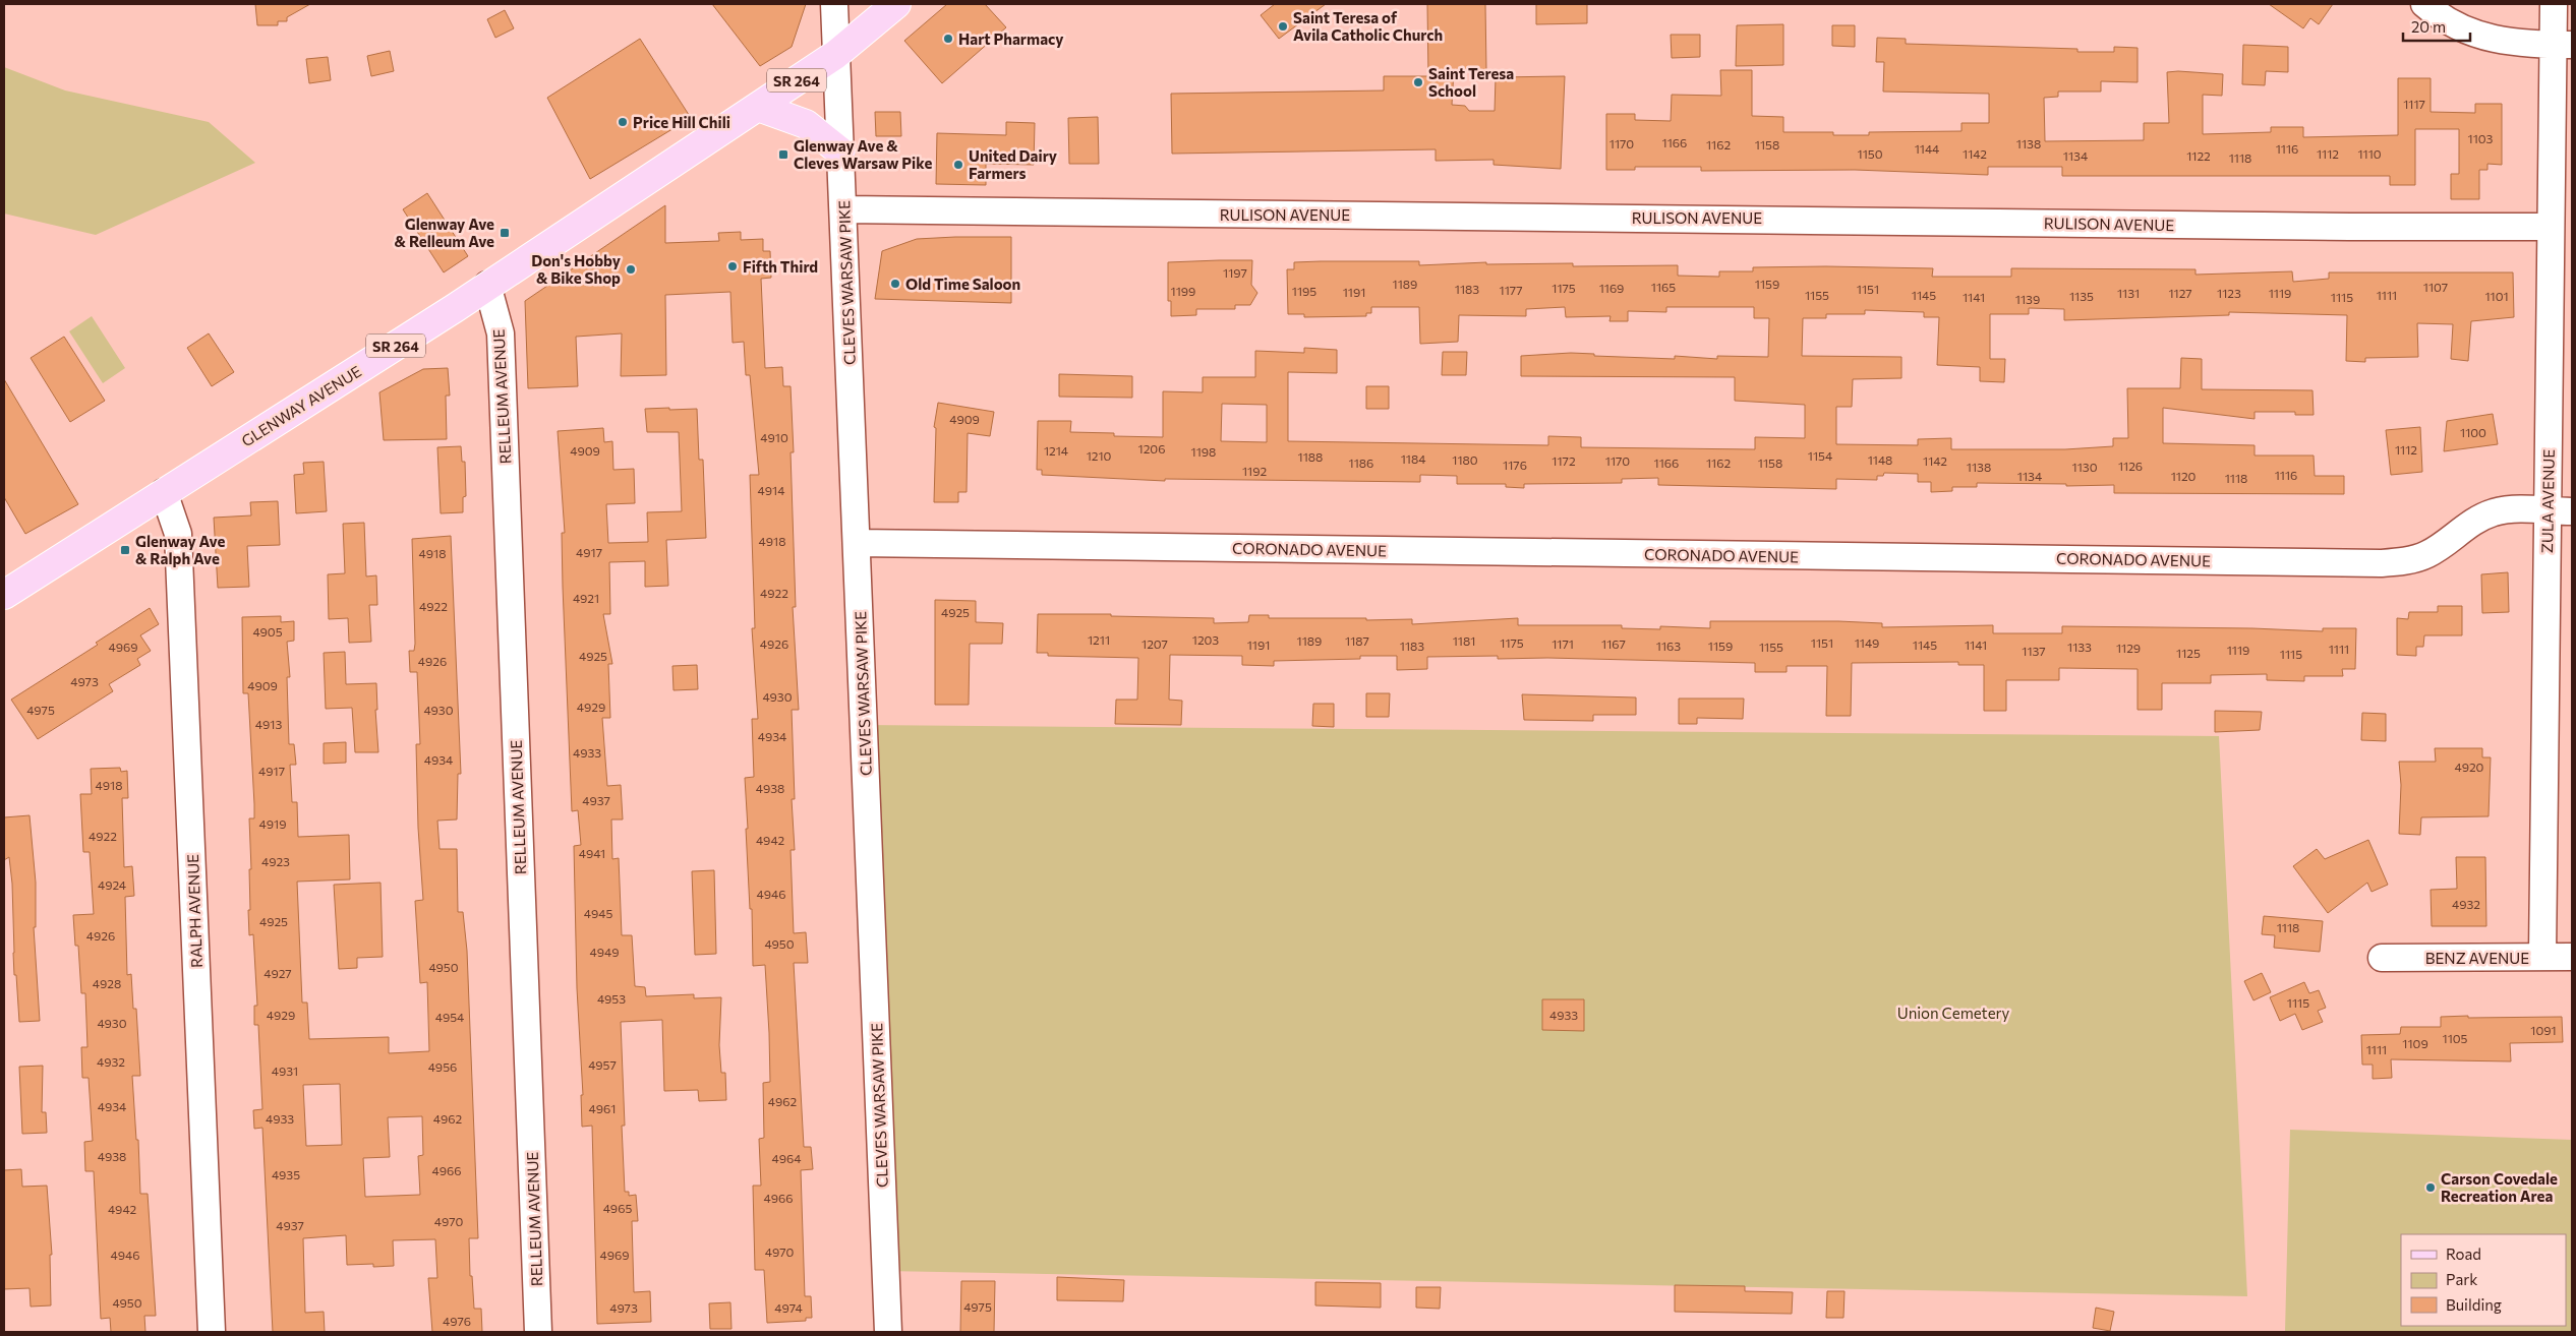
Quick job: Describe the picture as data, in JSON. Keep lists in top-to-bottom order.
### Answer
{
  "streets": {
    "main road": ["SR 264", "GLENWAY AVENUE"],
    "street": [
      "RULISON AVENUE",
      "CLEVES WARSAW PIKE",
      "RELLEUM AVENUE",
      "ZULA AVENUE",
      "CORONADO AVENUE",
      "RALPH AVENUE",
      "BENZ AVENUE"
    ]
  },
  "crossings": [
    ["RULISON AVENUE", "CLEVES WARSAW PIKE"],
    ["RULISON AVENUE", "ZULA AVENUE"],
    ["CLEVES WARSAW PIKE", "GLENWAY AVENUE"],
    ["CLEVES WARSAW PIKE", "CORONADO AVENUE"],
    ["RELLEUM AVENUE", "GLENWAY AVENUE"],
    ["GLENWAY AVENUE", "RALPH AVENUE"],
    ["ZULA AVENUE", "CORONADO AVENUE"],
    ["ZULA AVENUE", "BENZ AVENUE"]
  ],
  "parks": ["Union Cemetery"],
  "places": {
    "other": [
      "Saint Teresa of Avila Catholic Church",
      "Hart Pharmacy",
      "Saint Teresa School",
      "Price Hill Chili",
      "United Dairy Farmers",
      "Fifth Third",
      "Don's Hobby & Bike Shop",
      "Old Time Saloon",
      "Carson Covedale Recreation Area"
    ],
    "transit": ["Glenway Ave & Cleves Warsaw Pike", "Glenway Ave & Relleum Ave", "Glenway Ave & Ralph Ave"]
  },
  "house_numbers": [
    "1117",
    "1103",
    "1166",
    "1170",
    "1138",
    "1162",
    "1158",
    "1144",
    "1116",
    "1150",
    "1142",
    "1112",
    "1110",
    "1134",
    "1122",
    "1118",
    "1197",
    "1189",
    "1159",
    "1165",
    "1107",
    "1175",
    "1169",
    "1183",
    "1151",
    "1177",
    "1199",
    "1195",
    "1191",
    "1131",
    "1127",
    "1123",
    "1119",
    "1155",
    "1145",
    "1111",
    "1135",
    "1101",
    "1141",
    "1115",
    "1139",
    "4909",
    "1100",
    "4910",
    "1206",
    "1112",
    "4909",
    "1214",
    "1198",
    "1210",
    "1154",
    "1188",
    "1184",
    "1180",
    "1148",
    "1172",
    "1170",
    "1142",
    "1186",
    "1166",
    "1162",
    "1158",
    "1176",
    "1126",
    "1138",
    "1130",
    "1192",
    "1116",
    "1134",
    "1120",
    "1118",
    "4914",
    "4918",
    "4917",
    "4918",
    "4922",
    "4921",
    "4922",
    "4925",
    "4905",
    "1211",
    "1203",
    "1189",
    "1187",
    "1181",
    "1175",
    "1151",
    "1149",
    "4926",
    "1207",
    "1171",
    "1167",
    "1191",
    "1145",
    "1141",
    "1183",
    "1163",
    "1159",
    "4969",
    "1155",
    "1133",
    "1129",
    "1111",
    "1119",
    "1137",
    "1125",
    "1115",
    "4925",
    "4926",
    "4973",
    "4909",
    "4930",
    "4929",
    "4975",
    "4930",
    "4913",
    "4934",
    "4933",
    "4934",
    "4920",
    "4917",
    "4918",
    "4938",
    "4937",
    "4919",
    "4922",
    "4942",
    "4941",
    "4923",
    "4924",
    "4946",
    "4932",
    "4945",
    "4925",
    "1118",
    "4926",
    "4950",
    "4949",
    "4950",
    "4927",
    "4928",
    "4953",
    "1115",
    "4929",
    "4933",
    "4954",
    "4930",
    "1091",
    "1105",
    "1109",
    "1111",
    "4932",
    "4957",
    "4956",
    "4931",
    "4962",
    "4934",
    "4961",
    "4933",
    "4962",
    "4938",
    "4964",
    "4966",
    "4935",
    "4966",
    "4965",
    "4942",
    "4970",
    "4937",
    "4970",
    "4946",
    "4969",
    "4950",
    "4975",
    "4973",
    "4974",
    "4976"
  ],
  "legend": ["Road", "Park", "Building"],
  "scale_bar": "20 m"
}
